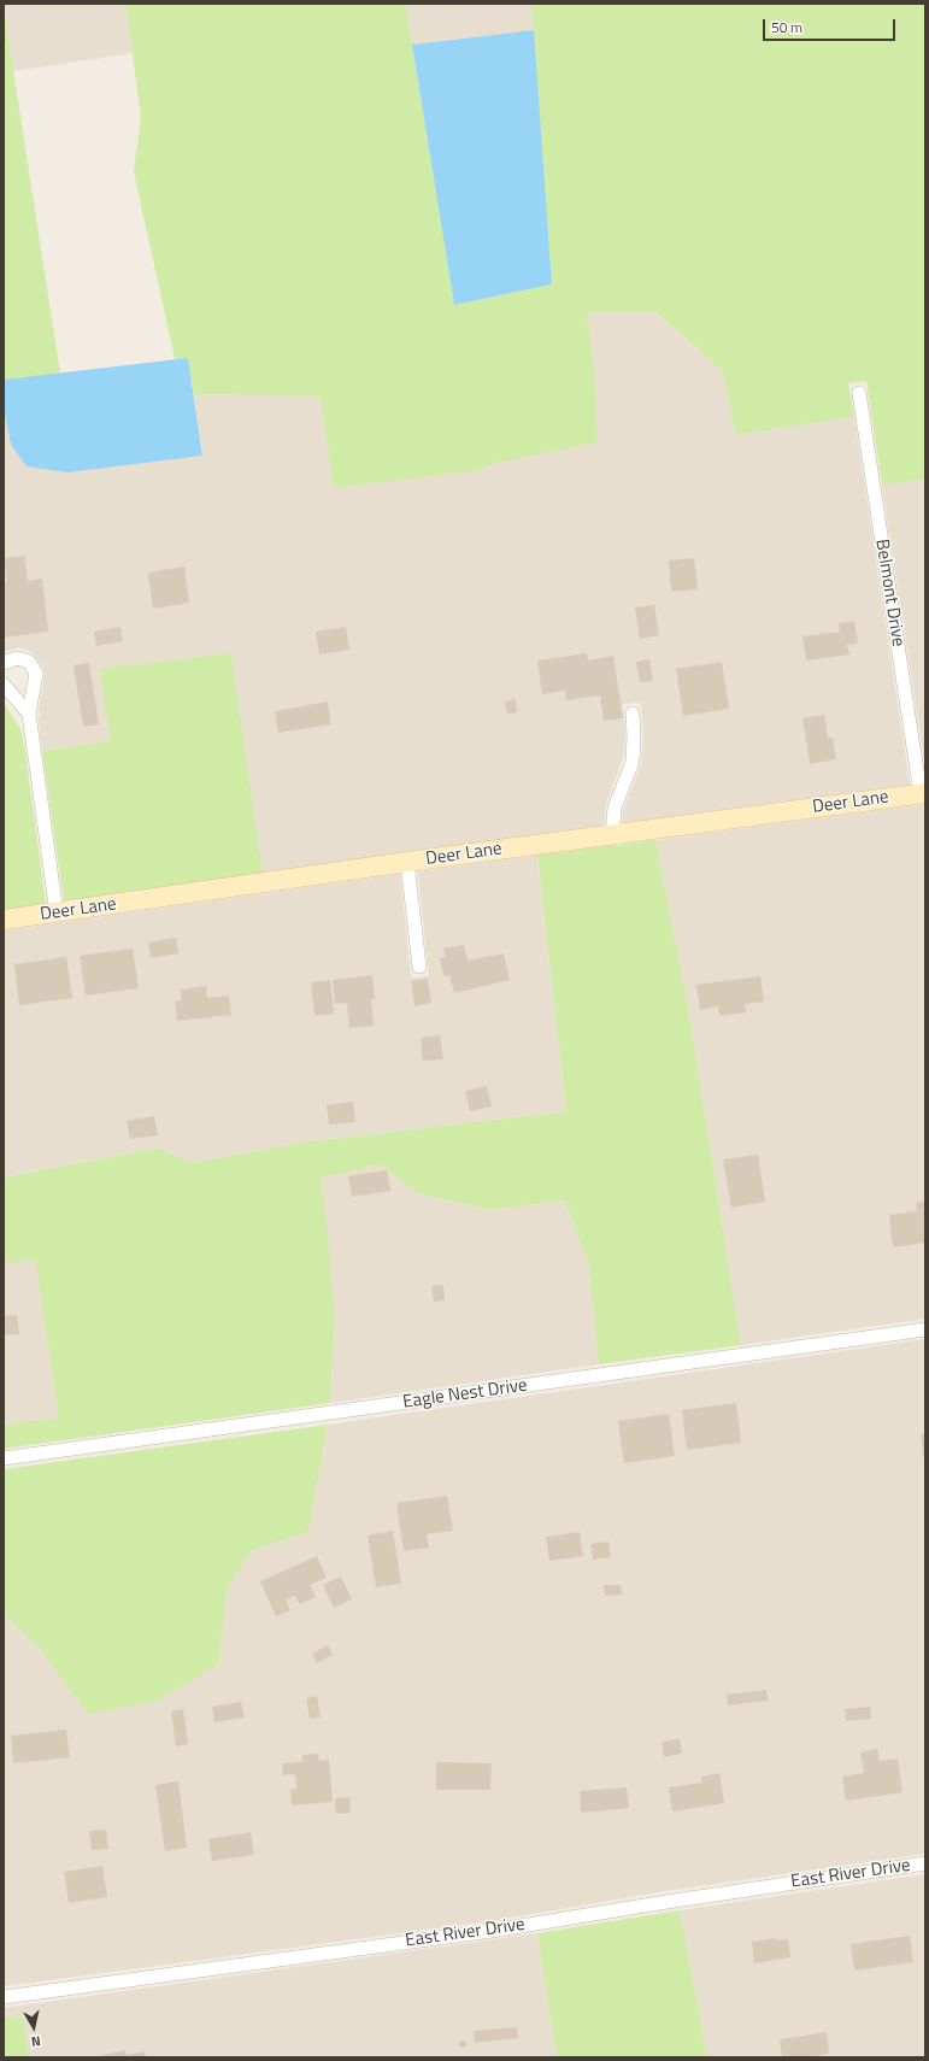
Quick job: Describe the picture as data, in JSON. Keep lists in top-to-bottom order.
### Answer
{
  "streets": {
    "street": [
      "Belmont Drive",
      "Deer Lane",
      "Eagle Nest Drive",
      "East River Drive"
    ]
  },
  "crossings": [
    ["Belmont Drive", "Deer Lane"]
  ],
  "scale_bar": "50 m",
  "north": "bottom"
}
